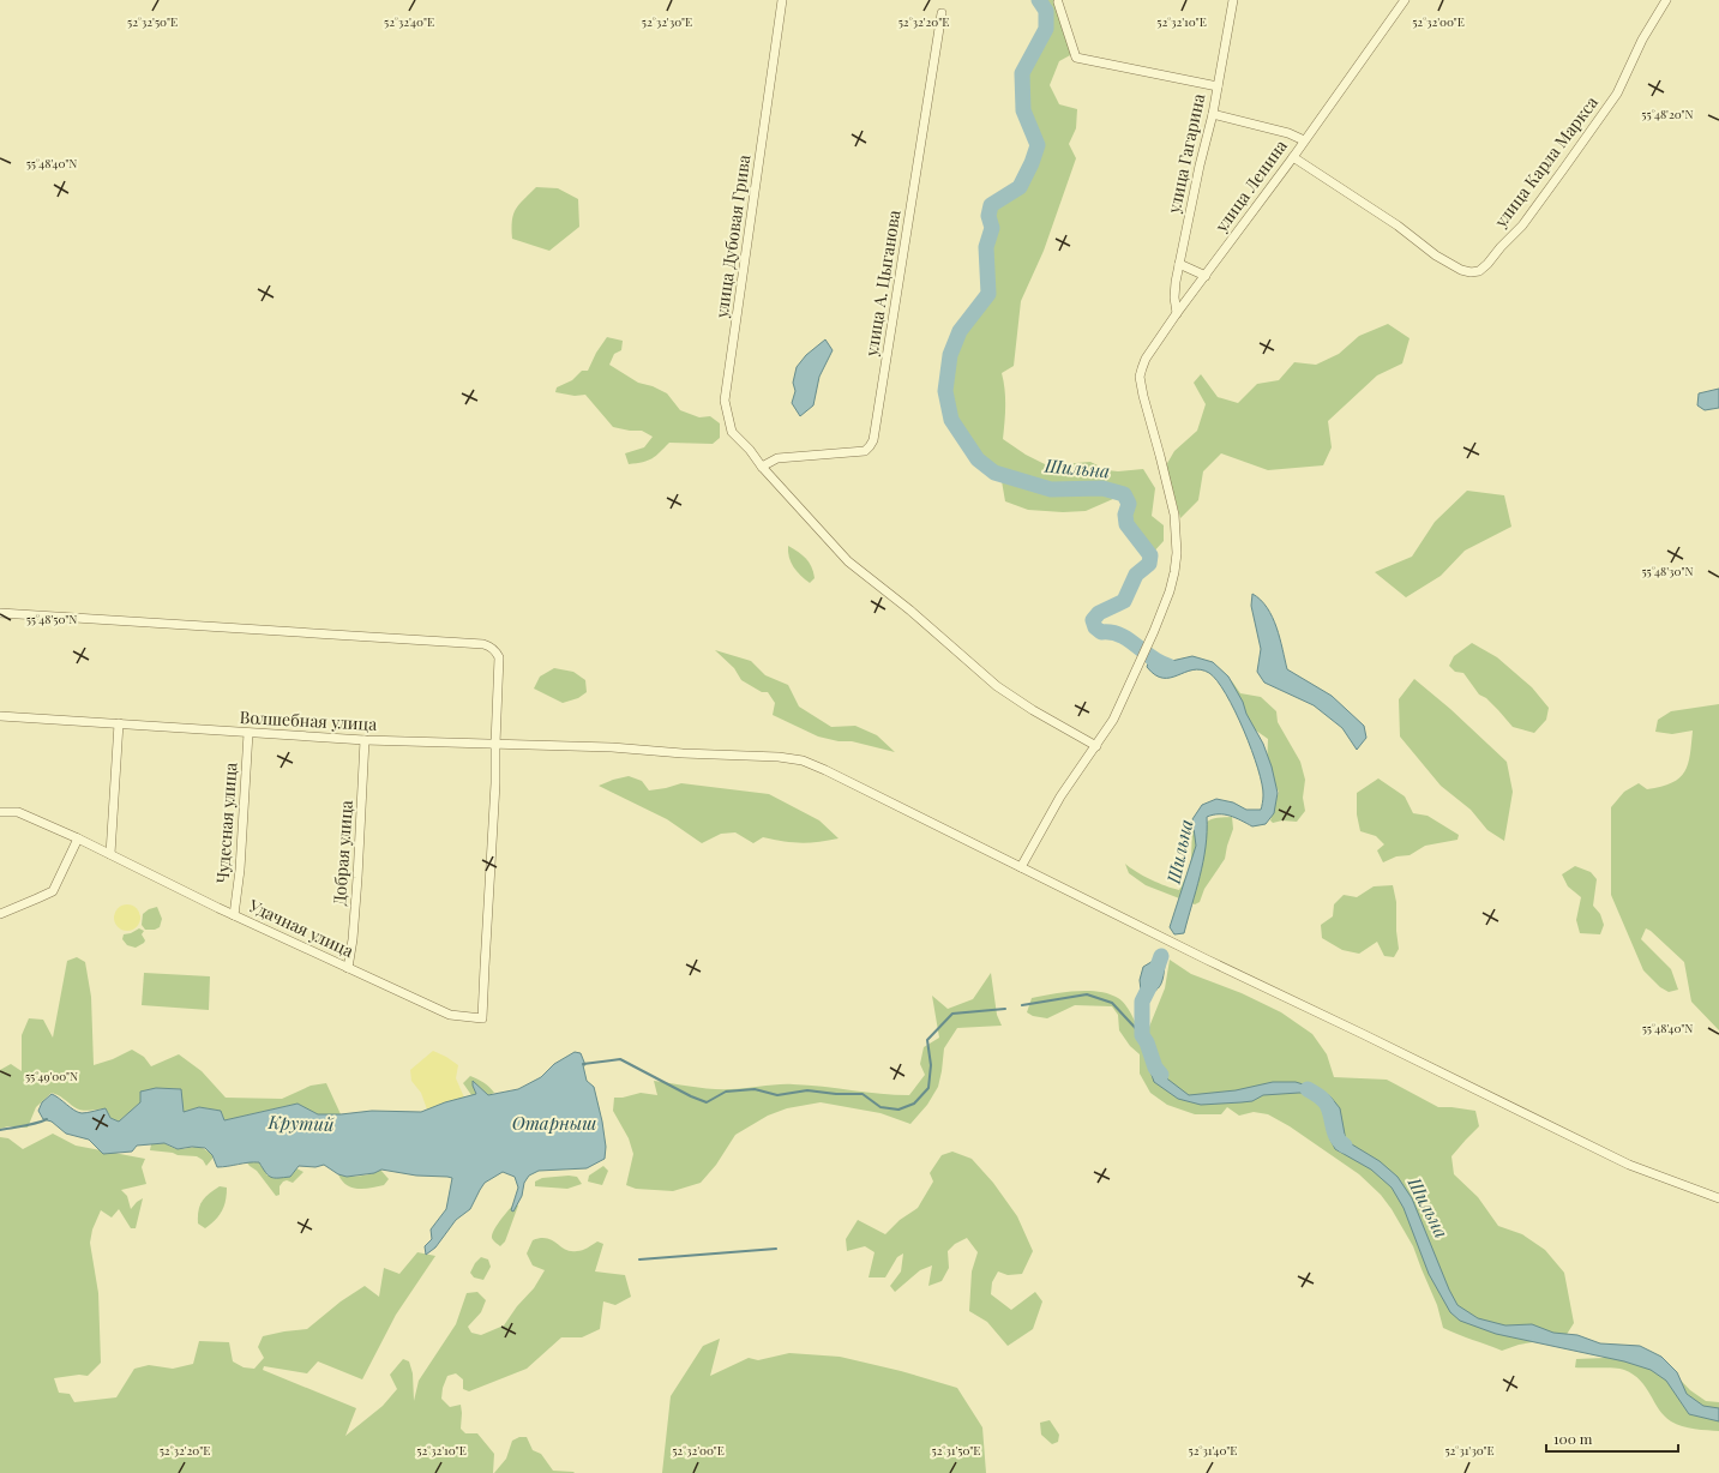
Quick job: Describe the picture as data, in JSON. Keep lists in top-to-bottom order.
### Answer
{
  "streets": {
    "street": [
      "улица Гагарина",
      "улица Карла Маркса",
      "улица Ленина",
      "улица Дубовая Грива",
      "улица А. Цыганова",
      "Волшебная улица",
      "Чудесная улица",
      "Добрая улица",
      "Удачная улица"
    ]
  },
  "crossings": [
    ["улица Гагарина", "улица Ленина"],
    ["улица Карла Маркса", "улица Ленина"],
    ["улица Ленина", "улица Дубовая Грива"],
    ["улица Ленина", "Волшебная улица"],
    ["улица Дубовая Грива", "улица А. Цыганова"],
    ["Волшебная улица", "Чудесная улица"],
    ["Волшебная улица", "Добрая улица"],
    ["Волшебная улица", "Удачная улица"],
    ["Чудесная улица", "Удачная улица"],
    ["Добрая улица", "Удачная улица"]
  ],
  "water": ["Шильна", "Крутий", "Отарныш"],
  "scale_bar": "100 m",
  "coordinates": [
    "52°32'50\"E",
    "52°32'40\"E",
    "52°32'30\"E",
    "52°32'20\"E",
    "52°32'10\"E",
    "52°32'00\"E",
    "55°48'20\"N",
    "55°48'40\"N",
    "55°48'30\"N",
    "55°48'50\"N",
    "55°49'00\"N",
    "52°31'50\"E",
    "52°31'40\"E",
    "52°31'30\"E"
  ]
}
